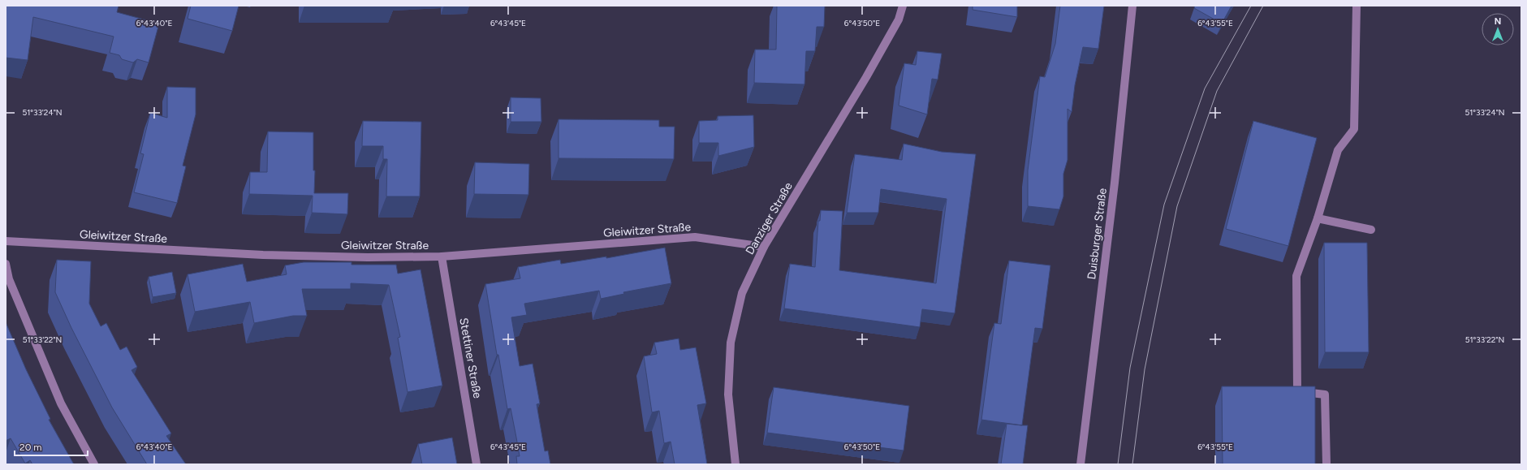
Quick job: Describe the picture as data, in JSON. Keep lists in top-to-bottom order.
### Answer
{
  "streets": {
    "street": [
      "Danziger Straße",
      "Gleiwitzer Straße",
      "Duisburger Straße",
      "Stettiner Straße"
    ]
  },
  "crossings": [
    ["Danziger Straße", "Gleiwitzer Straße"],
    ["Gleiwitzer Straße", "Stettiner Straße"]
  ],
  "scale_bar": "20 m",
  "north": "top",
  "coordinates": [
    "6°43'40\"E",
    "6°43'45\"E",
    "6°43'50\"E",
    "6°43'55\"E",
    "51°33'24\"N",
    "51°33'22\"N"
  ]
}
